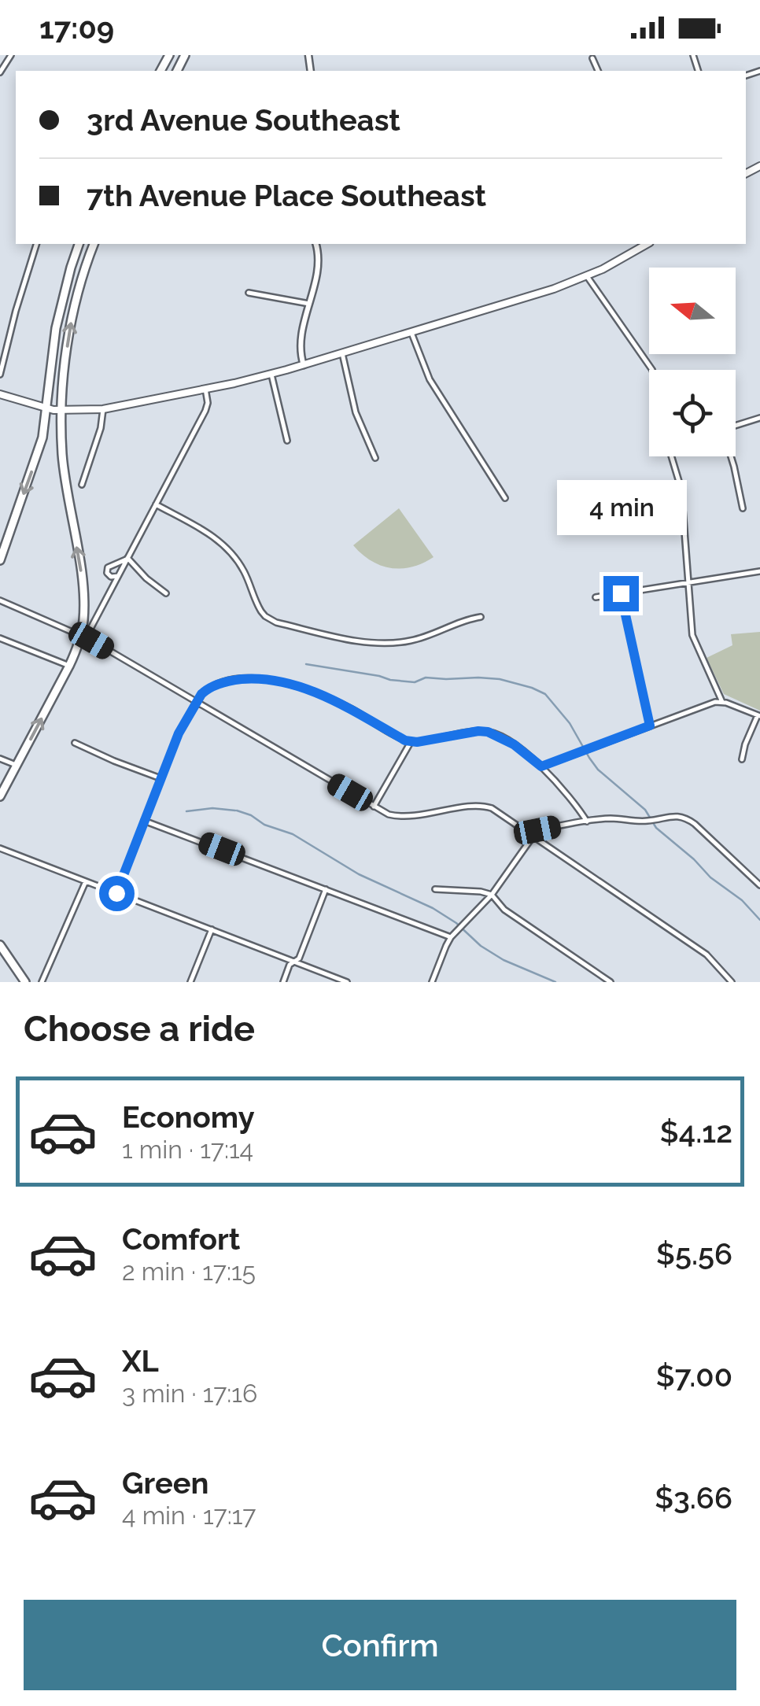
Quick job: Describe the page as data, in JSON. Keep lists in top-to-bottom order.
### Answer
{
  "north": "left",
  "page": {
    "status": "17:09",
    "banner": ["3rd Avenue Southeast", "7th Avenue Place Southeast"],
    "bubble": "4 min",
    "heading": "Choose a ride",
    "list": [
      {
        "name": "Economy",
        "note": "1 min · 17:14",
        "value": "$4.12"
      },
      {
        "name": "Comfort",
        "note": "2 min · 17:15",
        "value": "$5.56"
      },
      {
        "name": "XL",
        "note": "3 min · 17:16",
        "value": "$7.00"
      },
      {
        "name": "Green",
        "note": "4 min · 17:17",
        "value": "$3.66"
      }
    ],
    "buttons": "Confirm"
  }
}
